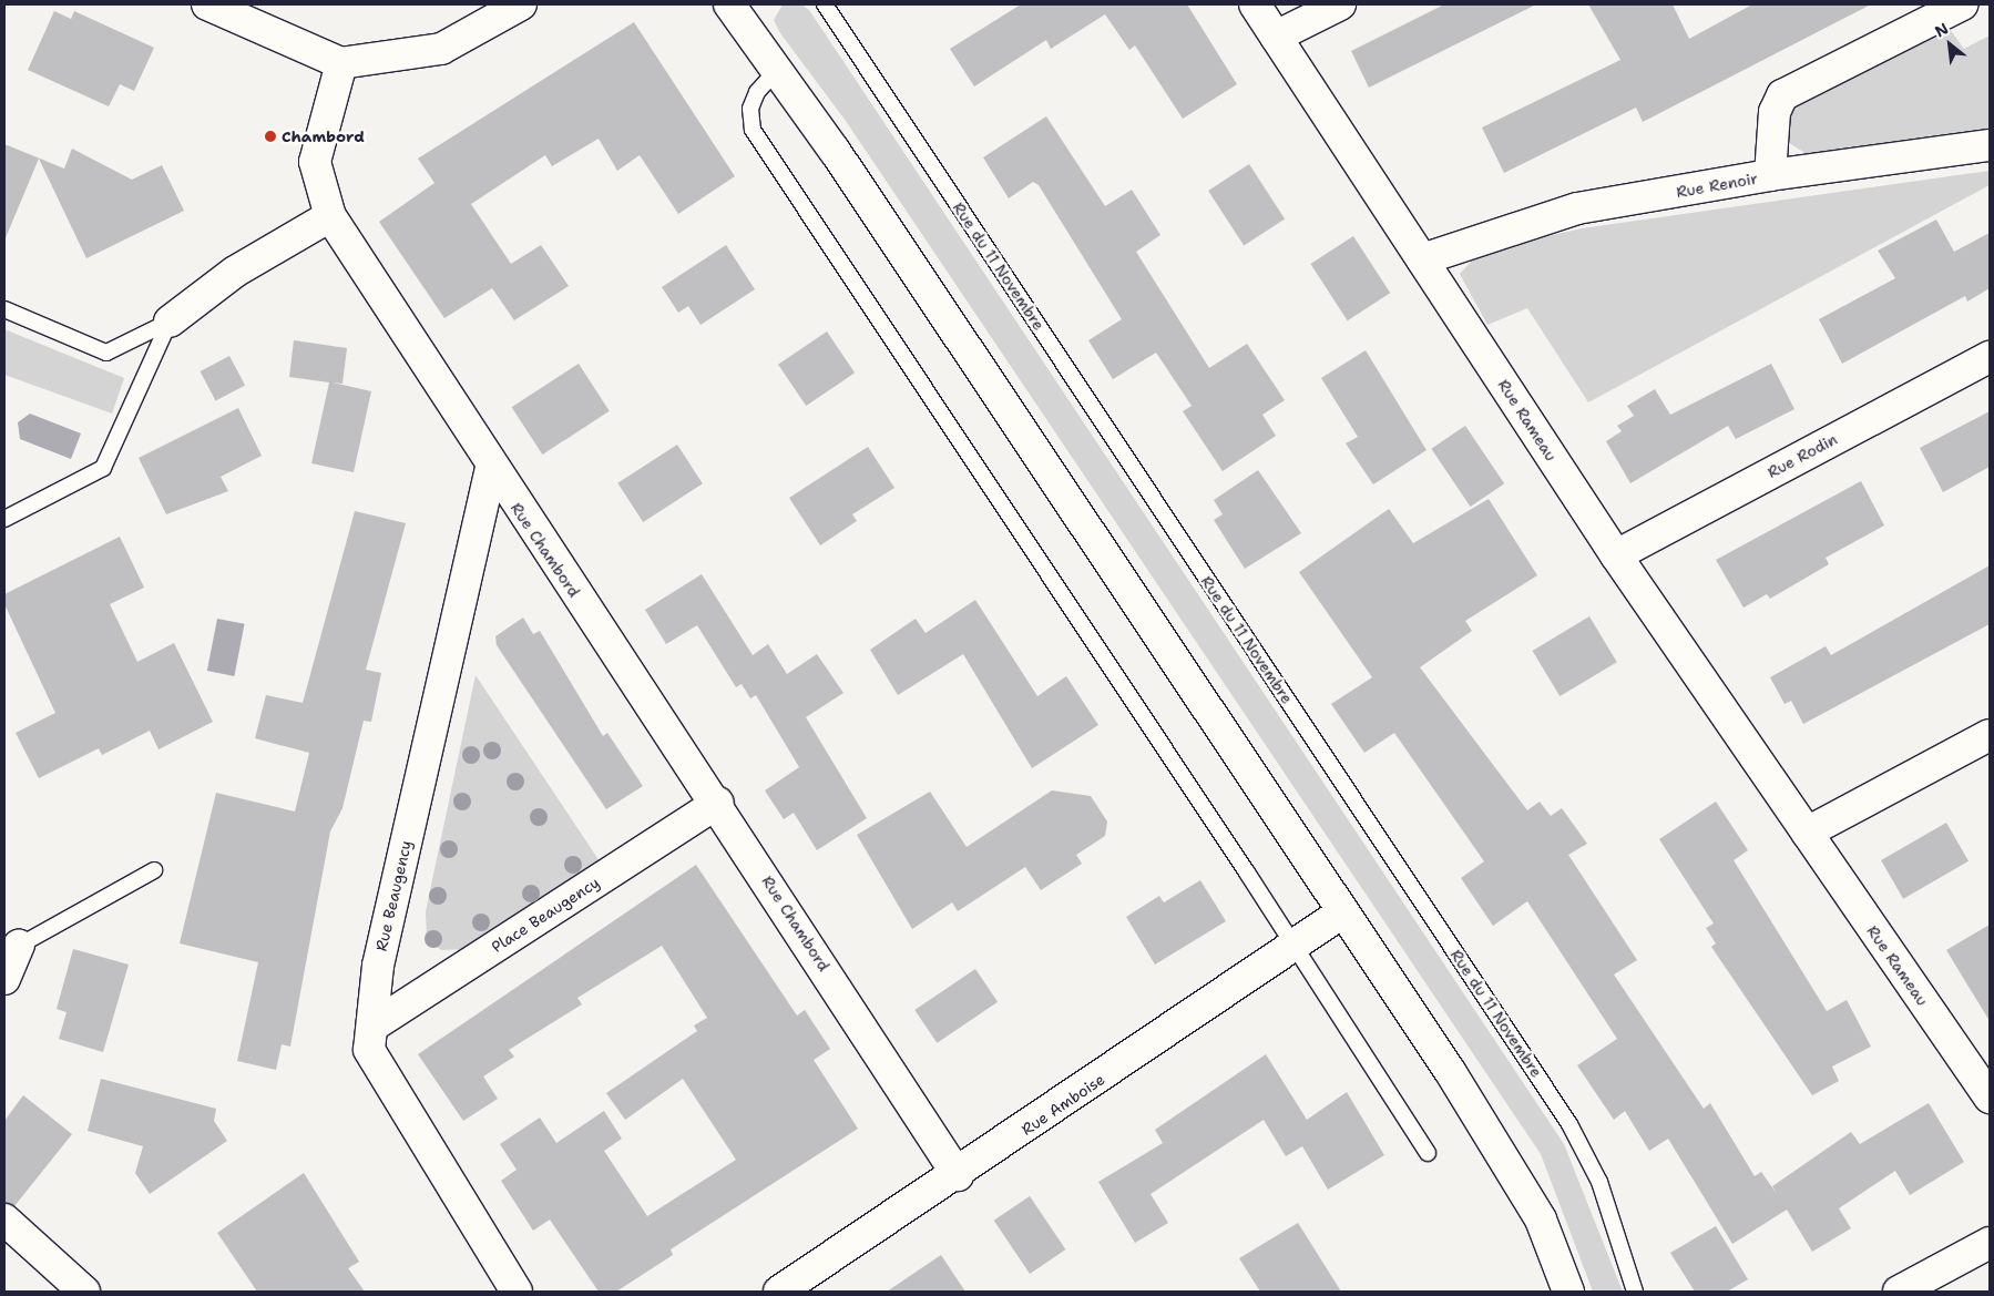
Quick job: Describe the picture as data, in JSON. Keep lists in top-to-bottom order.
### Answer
{
  "streets": {
    "street": [
      "Rue Renoir",
      "Rue Rameau",
      "Rue Rodin",
      "Rue Chambord",
      "Rue Beaugency",
      "Place Beaugency",
      "Rue Amboise"
    ],
    "lane": ["Rue du 11 Novembre"]
  },
  "crossings": [
    ["Rue Renoir", "Rue Rameau"],
    ["Rue Rameau", "Rue Rodin"],
    ["Rue Chambord", "Rue Beaugency"],
    ["Rue Chambord", "Place Beaugency"],
    ["Rue Chambord", "Rue Amboise"],
    ["Rue Beaugency", "Place Beaugency"]
  ],
  "places": ["Chambord"],
  "north": "top left"
}
